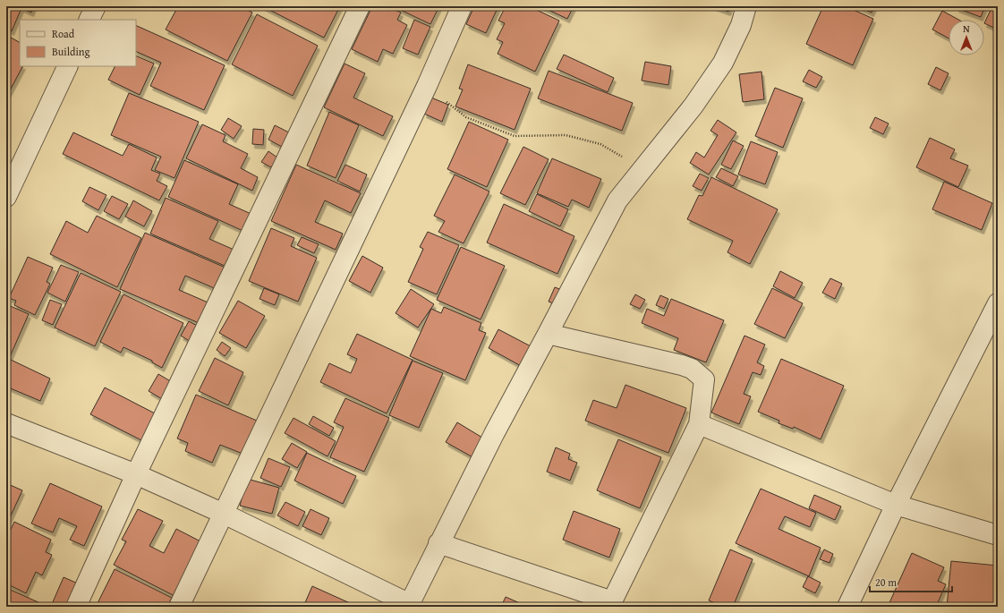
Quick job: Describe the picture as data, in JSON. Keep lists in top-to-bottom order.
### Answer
{
  "legend": ["Road", "Building"],
  "scale_bar": "20 m",
  "north": "top"
}
